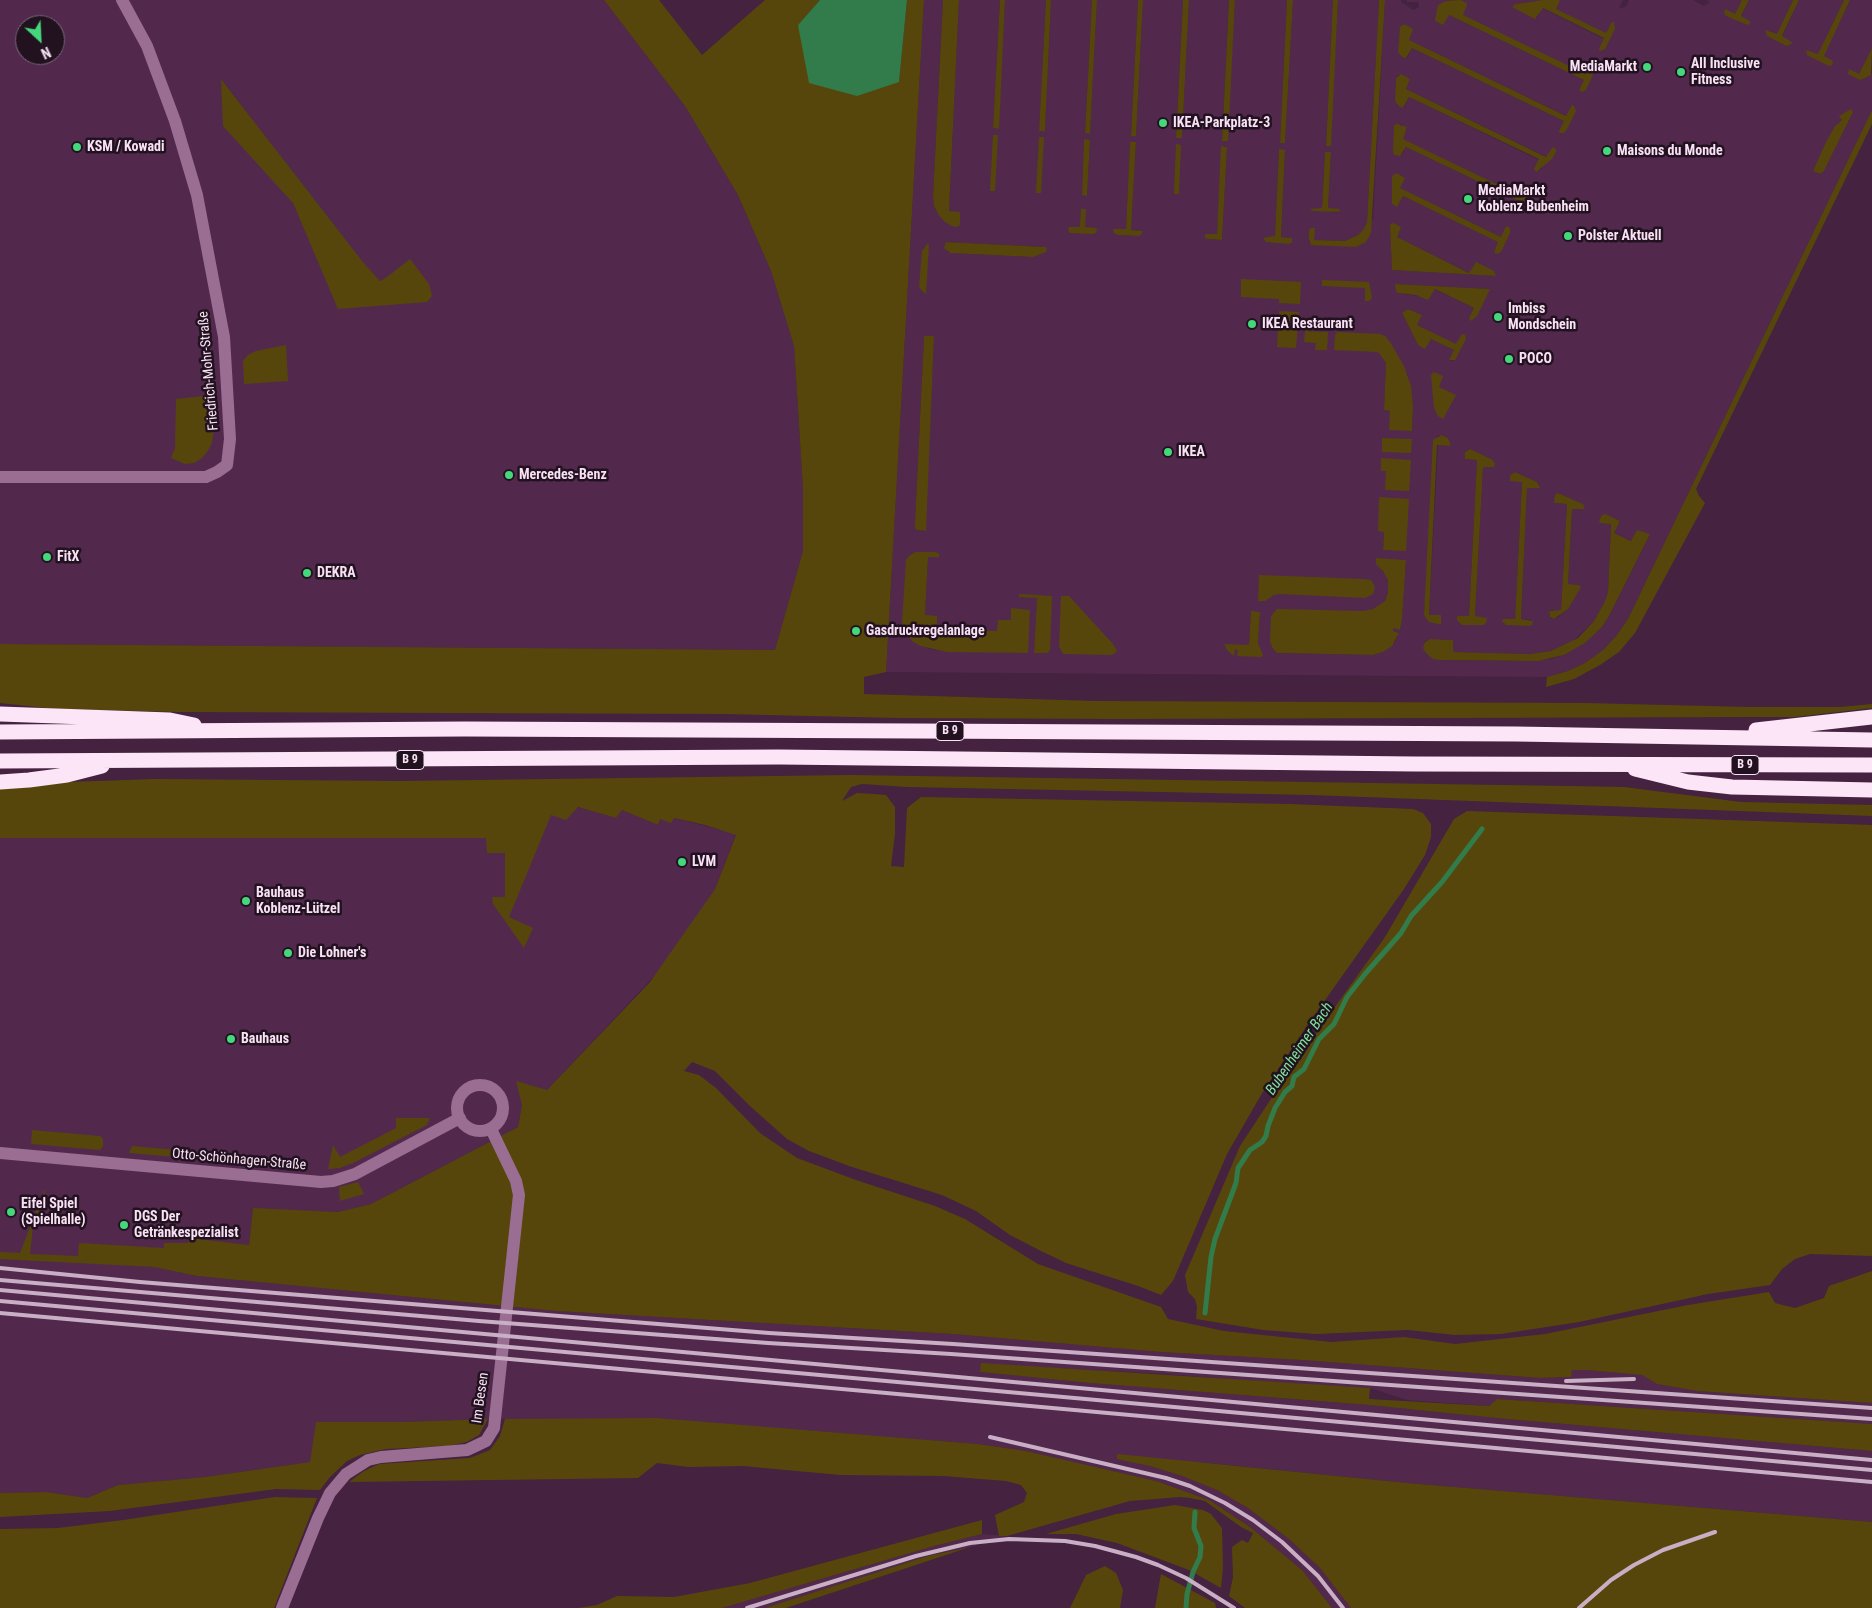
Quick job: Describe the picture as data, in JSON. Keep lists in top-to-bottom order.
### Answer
{
  "streets": {
    "highway": ["B 9"],
    "street": ["Friedrich-Mohr-Straße", "Otto-Schönhagen-Straße", "Im Besen"]
  },
  "crossings": [
    ["Otto-Schönhagen-Straße", "Im Besen"]
  ],
  "water": ["Bubenheimer Bach"],
  "places": [
    "MediaMarkt",
    "All Inclusive Fitness",
    "IKEA-Parkplatz-3",
    "KSM / Kowadi",
    "Maisons du Monde",
    "MediaMarkt Koblenz Bubenheim",
    "Polster Aktuell",
    "Imbiss Mondschein",
    "IKEA Restaurant",
    "POCO",
    "IKEA",
    "Mercedes-Benz",
    "FitX",
    "DEKRA",
    "Gasdruckregelanlage",
    "LVM",
    "Bauhaus Koblenz-Lützel",
    "Die Lohner's",
    "Bauhaus",
    "Eifel Spiel (Spielhalle)",
    "DGS Der Getränkespezialist"
  ],
  "north": "bottom right"
}
